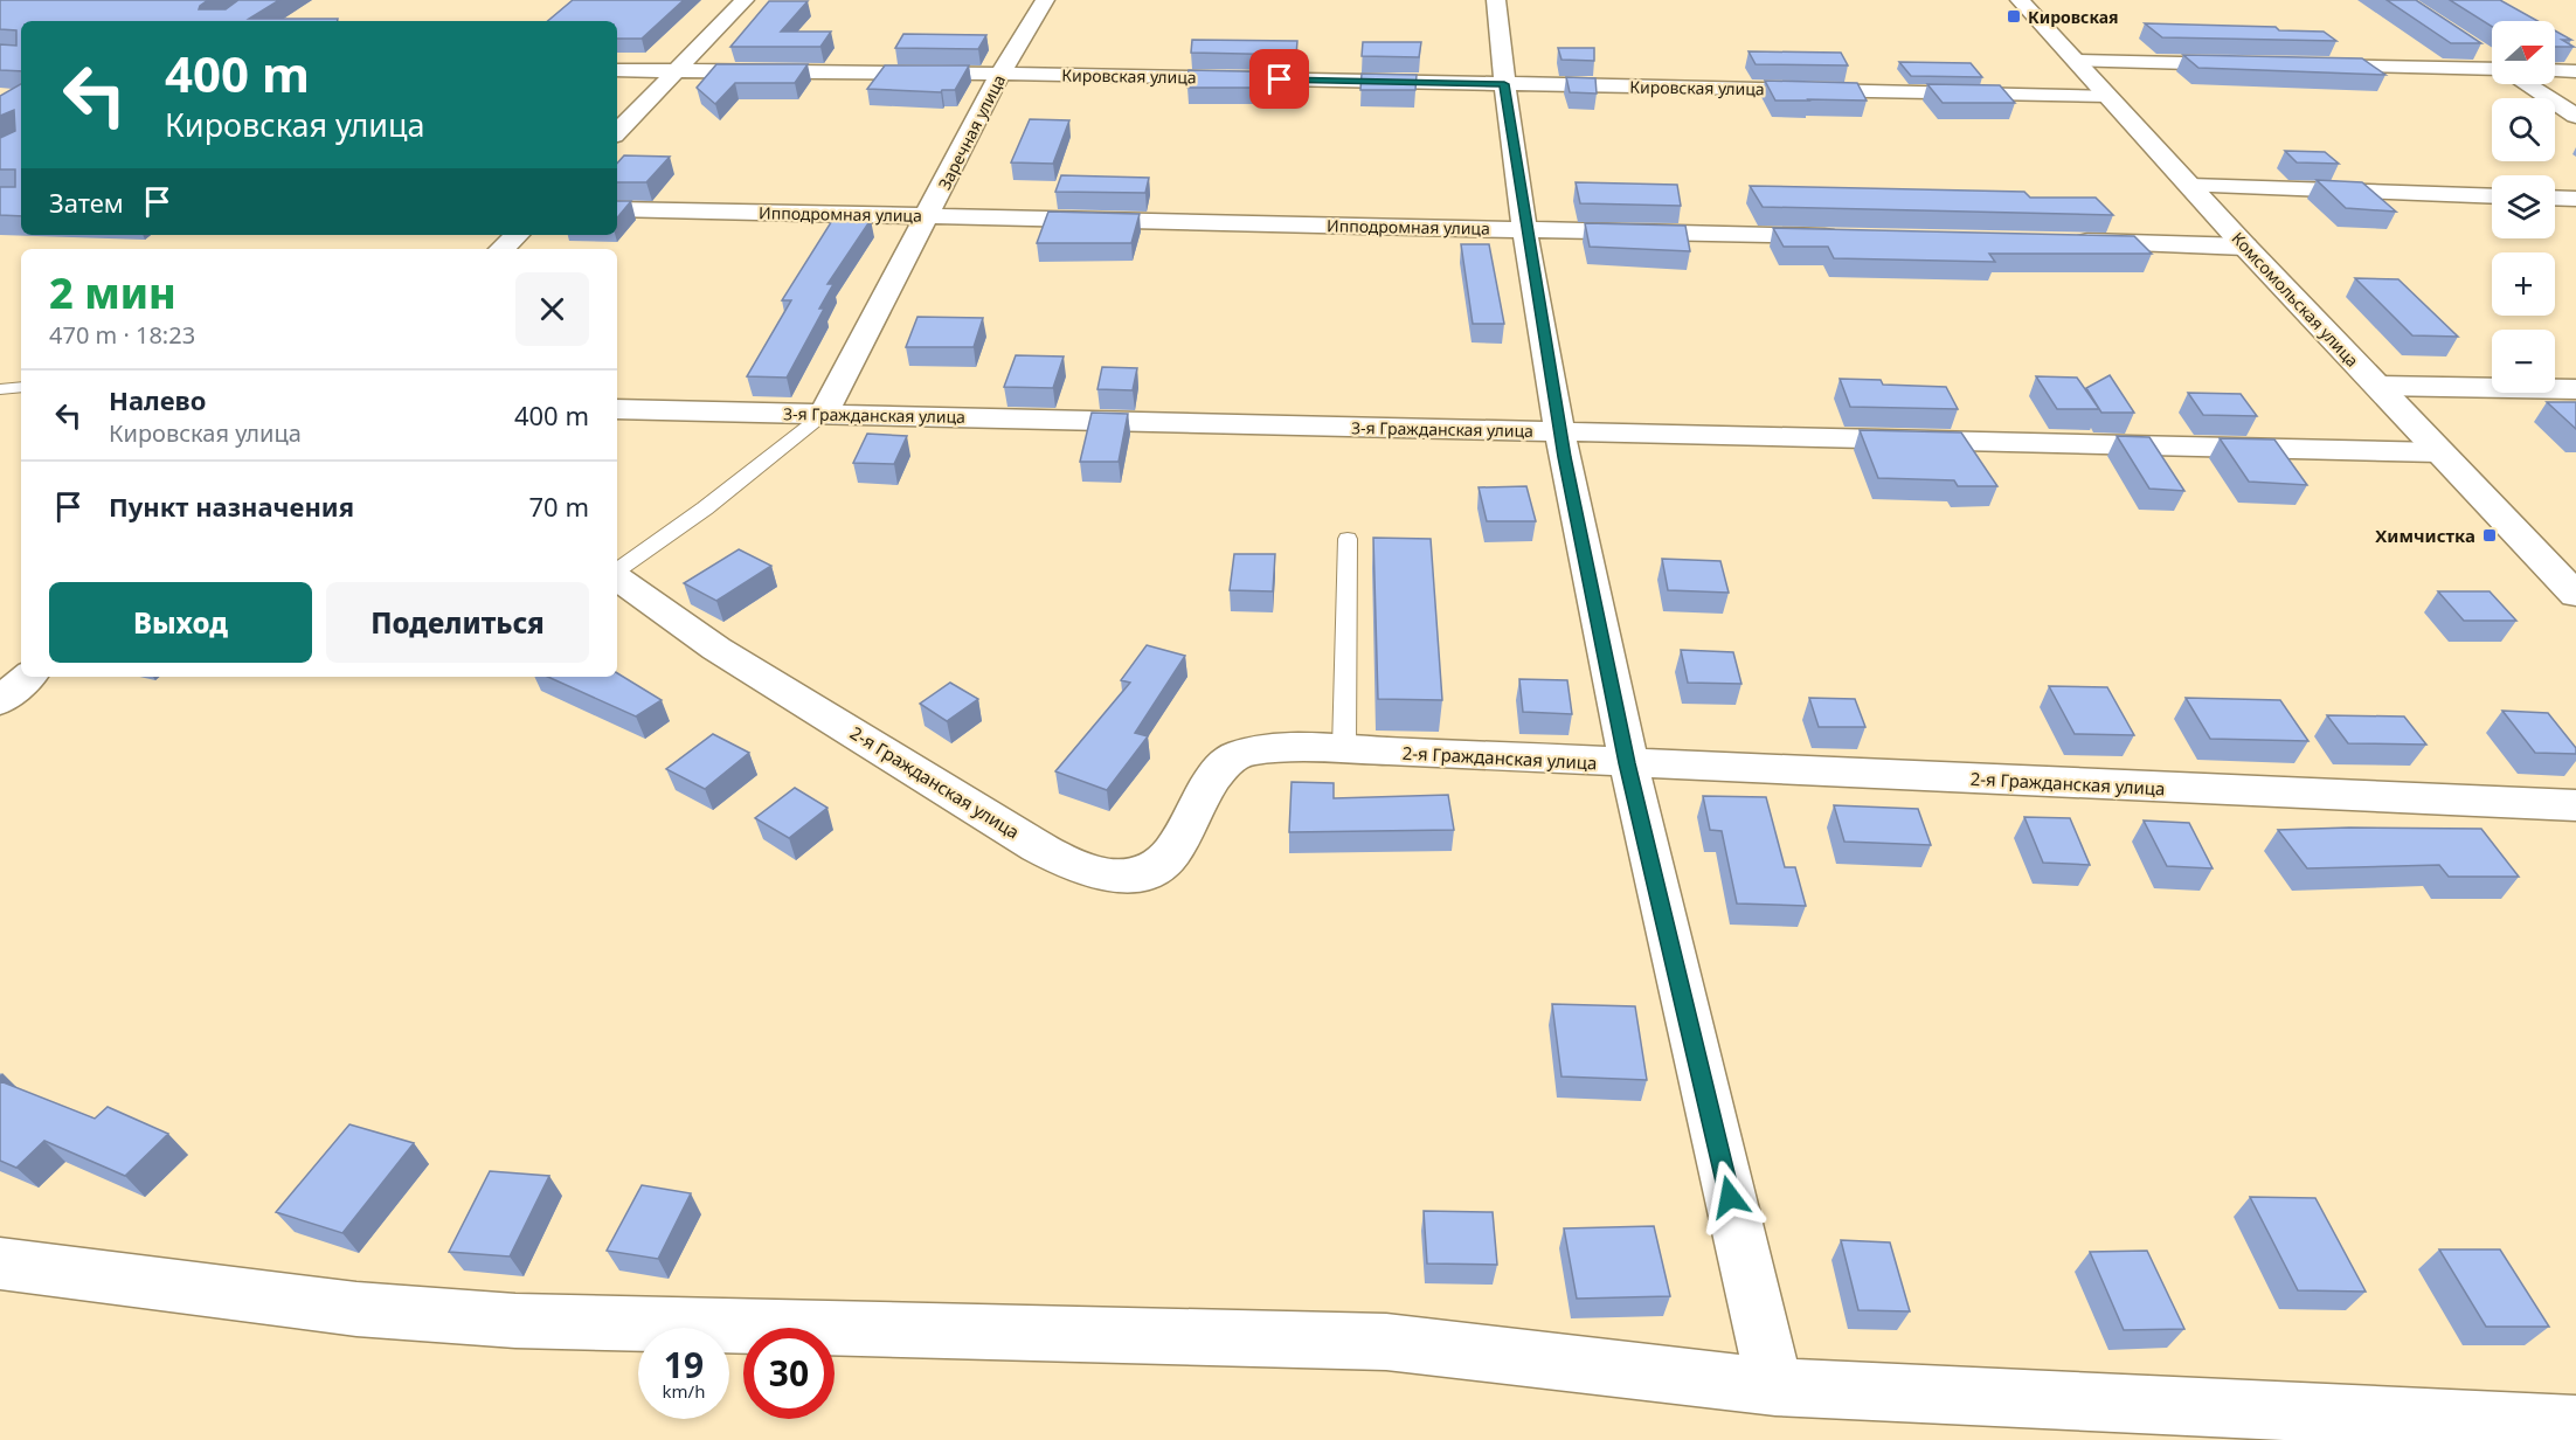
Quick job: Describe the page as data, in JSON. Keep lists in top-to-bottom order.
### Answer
{
  "streets": {
    "street": [
      "Кировская улица",
      "Заречная улица",
      "Ипподромная улица",
      "Комсомольская улица",
      "3-я Гражданская улица",
      "2-я Гражданская улица"
    ]
  },
  "crossings": [
    ["Кировская улица", "Заречная улица"],
    ["Кировская улица", "Комсомольская улица"],
    ["Заречная улица", "Ипподромная улица"],
    ["Заречная улица", "3-я Гражданская улица"],
    ["Комсомольская улица", "3-я Гражданская улица"]
  ],
  "places": {
    "transit": ["Кировская", "Химчистка"]
  },
  "north": "right",
  "page": {
    "map_buttons": ["+", "−"],
    "turn": ["400 m", "Кировская улица"],
    "then": "Затем",
    "heading": ["2 мин", "470 m · 18:23"],
    "list": [
      {
        "name": "Налево",
        "note": "Кировская улица",
        "value": "400 m"
      },
      {
        "name": "Пункт назначения",
        "value": "70 m"
      }
    ],
    "buttons": ["Выход", "Поделиться"],
    "speed": "19 km/h",
    "limit": "30"
  }
}
